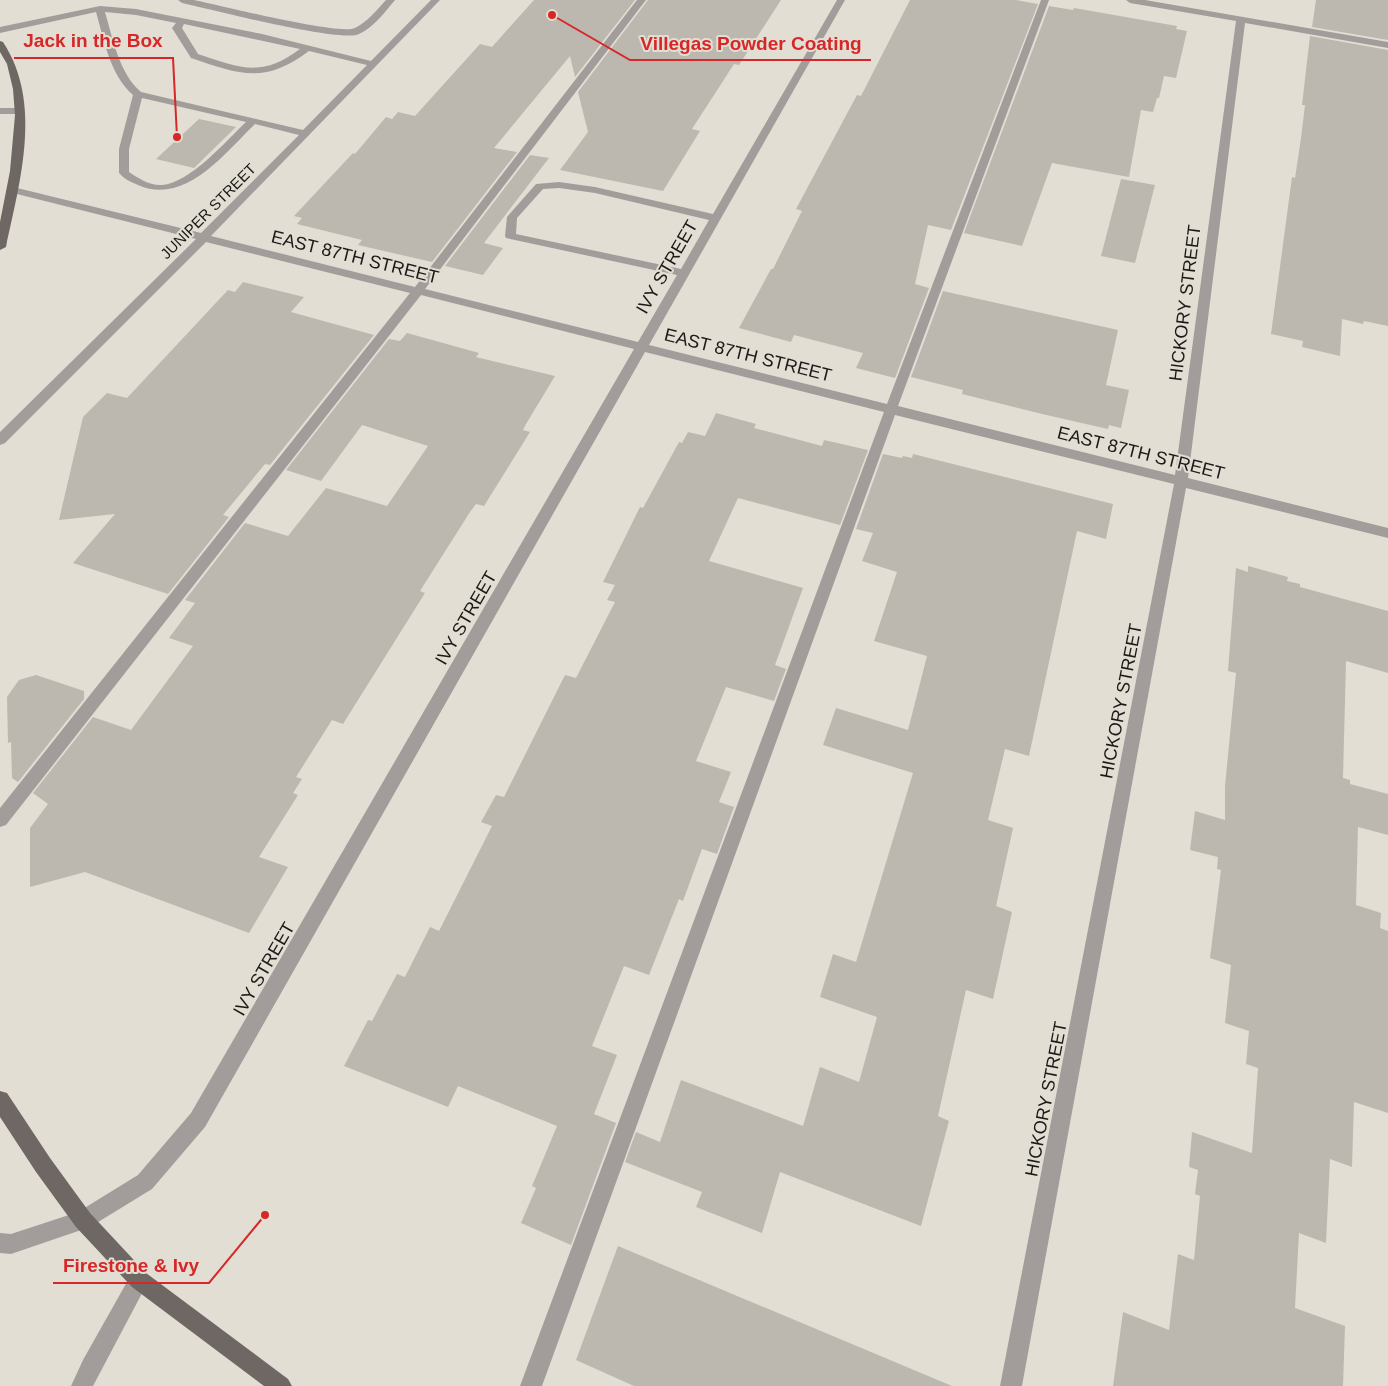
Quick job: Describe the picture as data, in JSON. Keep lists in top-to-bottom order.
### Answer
{
  "streets": {
    "street": [
      "JUNIPER STREET",
      "EAST 87TH STREET",
      "IVY STREET",
      "HICKORY STREET"
    ]
  },
  "crossings": [
    ["JUNIPER STREET", "EAST 87TH STREET"],
    ["EAST 87TH STREET", "IVY STREET"],
    ["EAST 87TH STREET", "HICKORY STREET"]
  ],
  "places": ["Villegas Powder Coating", "Jack in the Box", "Firestone & Ivy"]
}
